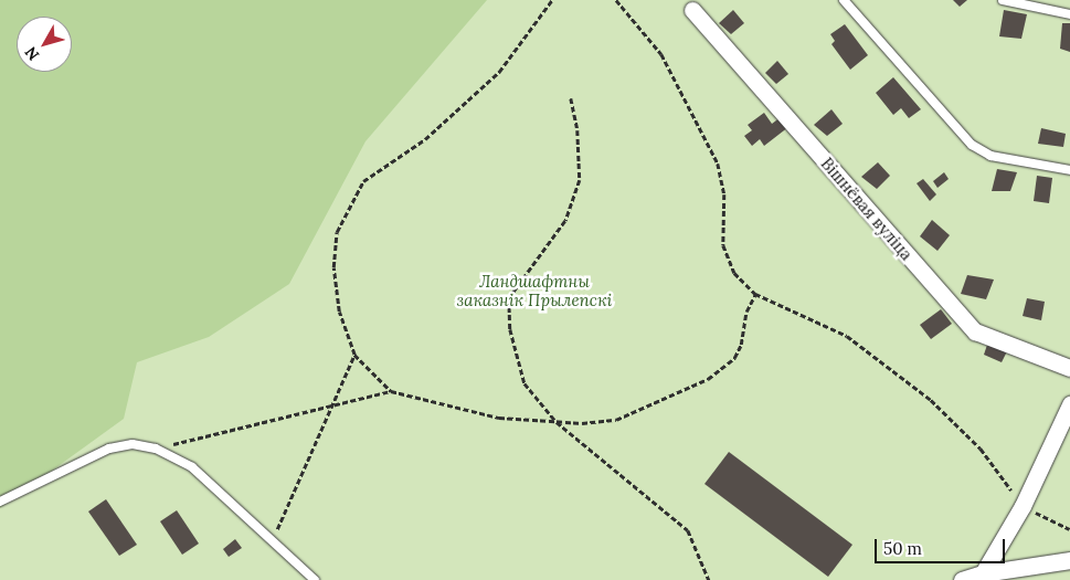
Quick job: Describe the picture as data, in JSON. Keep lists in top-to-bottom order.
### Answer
{
  "streets": {
    "street": ["Вішнёвая вуліца"]
  },
  "parks": ["Ландшафтны заказнік Прылепскі"],
  "scale_bar": "50 m",
  "north": "bottom left"
}
